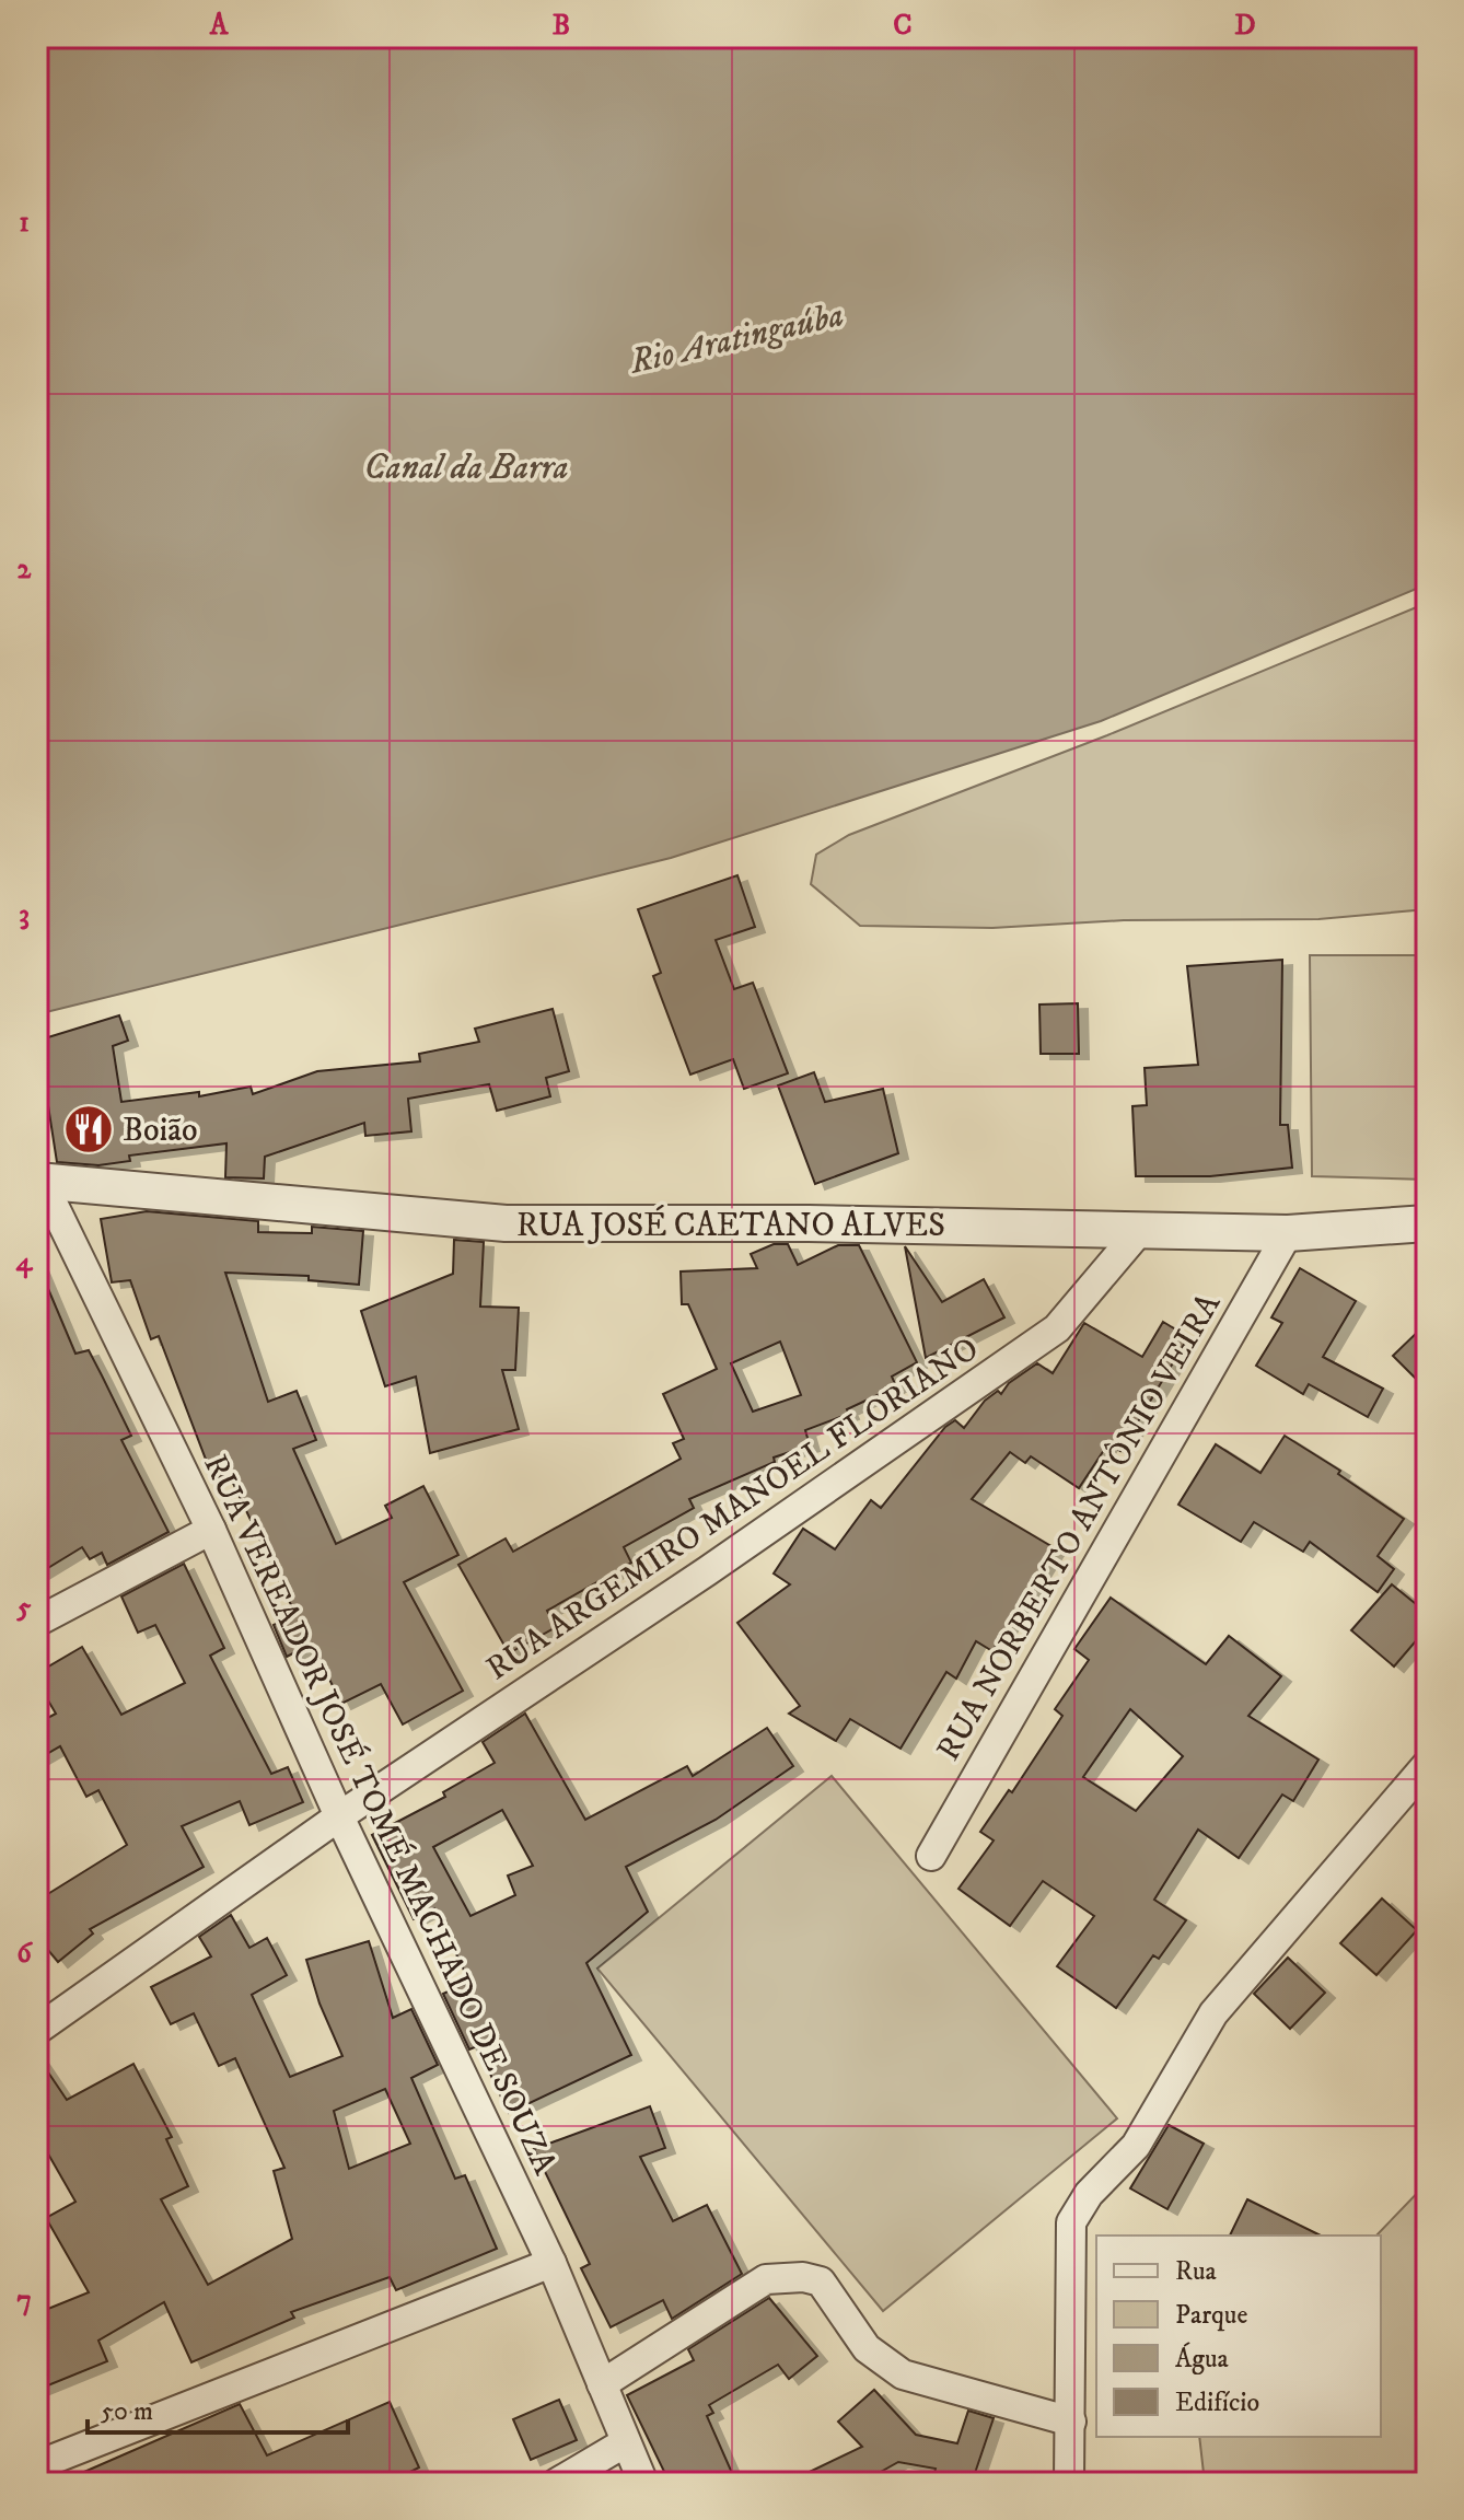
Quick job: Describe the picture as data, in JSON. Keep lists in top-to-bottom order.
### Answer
{
  "streets": {
    "street": [
      "RUA JOSÉ CAETANO ALVES",
      "RUA ARGEMIRO MANOEL FLORIANO",
      "RUA NORBERTO ANTÔNIO VEIRA",
      "RUA VEREADOR JOSÉ TOMÉ MACHADO DE SOUZA"
    ]
  },
  "crossings": [
    ["RUA JOSÉ CAETANO ALVES", "RUA ARGEMIRO MANOEL FLORIANO"],
    ["RUA JOSÉ CAETANO ALVES", "RUA NORBERTO ANTÔNIO VEIRA"],
    ["RUA JOSÉ CAETANO ALVES", "RUA VEREADOR JOSÉ TOMÉ MACHADO DE SOUZA"],
    ["RUA ARGEMIRO MANOEL FLORIANO", "RUA VEREADOR JOSÉ TOMÉ MACHADO DE SOUZA"]
  ],
  "water": ["Rio Aratingaúba", "Canal da Barra"],
  "places": {
    "restaurant": ["Boião"]
  },
  "legend": [
    "Rua",
    "Parque",
    "Água",
    "Edifício"
  ],
  "scale_bar": "50 m",
  "grid": {
    "columns": [
      "A",
      "B",
      "C",
      "D"
    ],
    "rows": [
      "1",
      "2",
      "3",
      "4",
      "5",
      "6",
      "7"
    ]
  }
}
